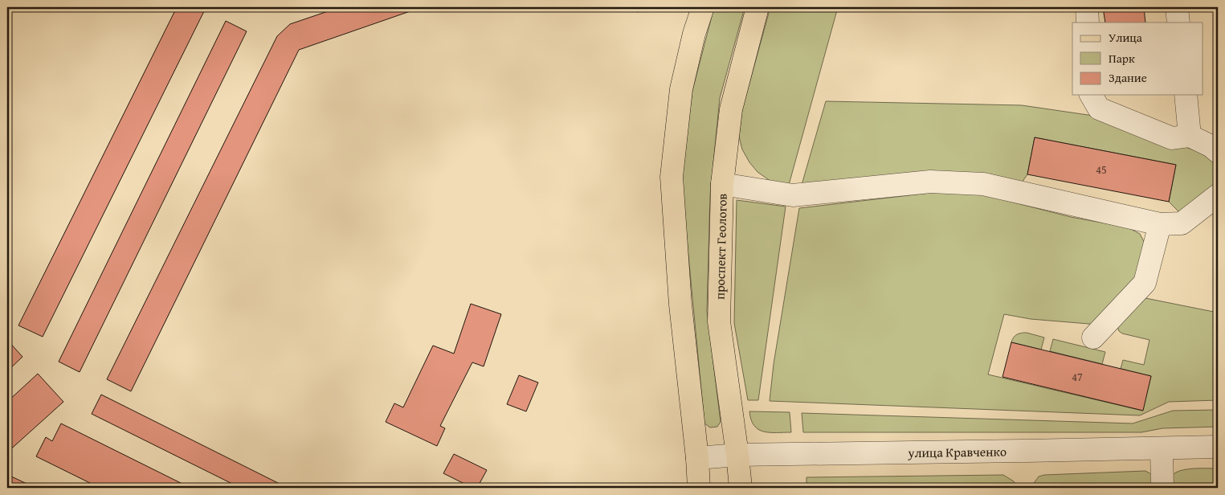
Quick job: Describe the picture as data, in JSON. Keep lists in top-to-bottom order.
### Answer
{
  "streets": {
    "main road": ["проспект Геологов"],
    "street": ["улица Кравченко"]
  },
  "crossings": [
    ["проспект Геологов", "улица Кравченко"]
  ],
  "house_numbers": ["45", "47"],
  "legend": ["Улица", "Парк", "Здание"]
}
